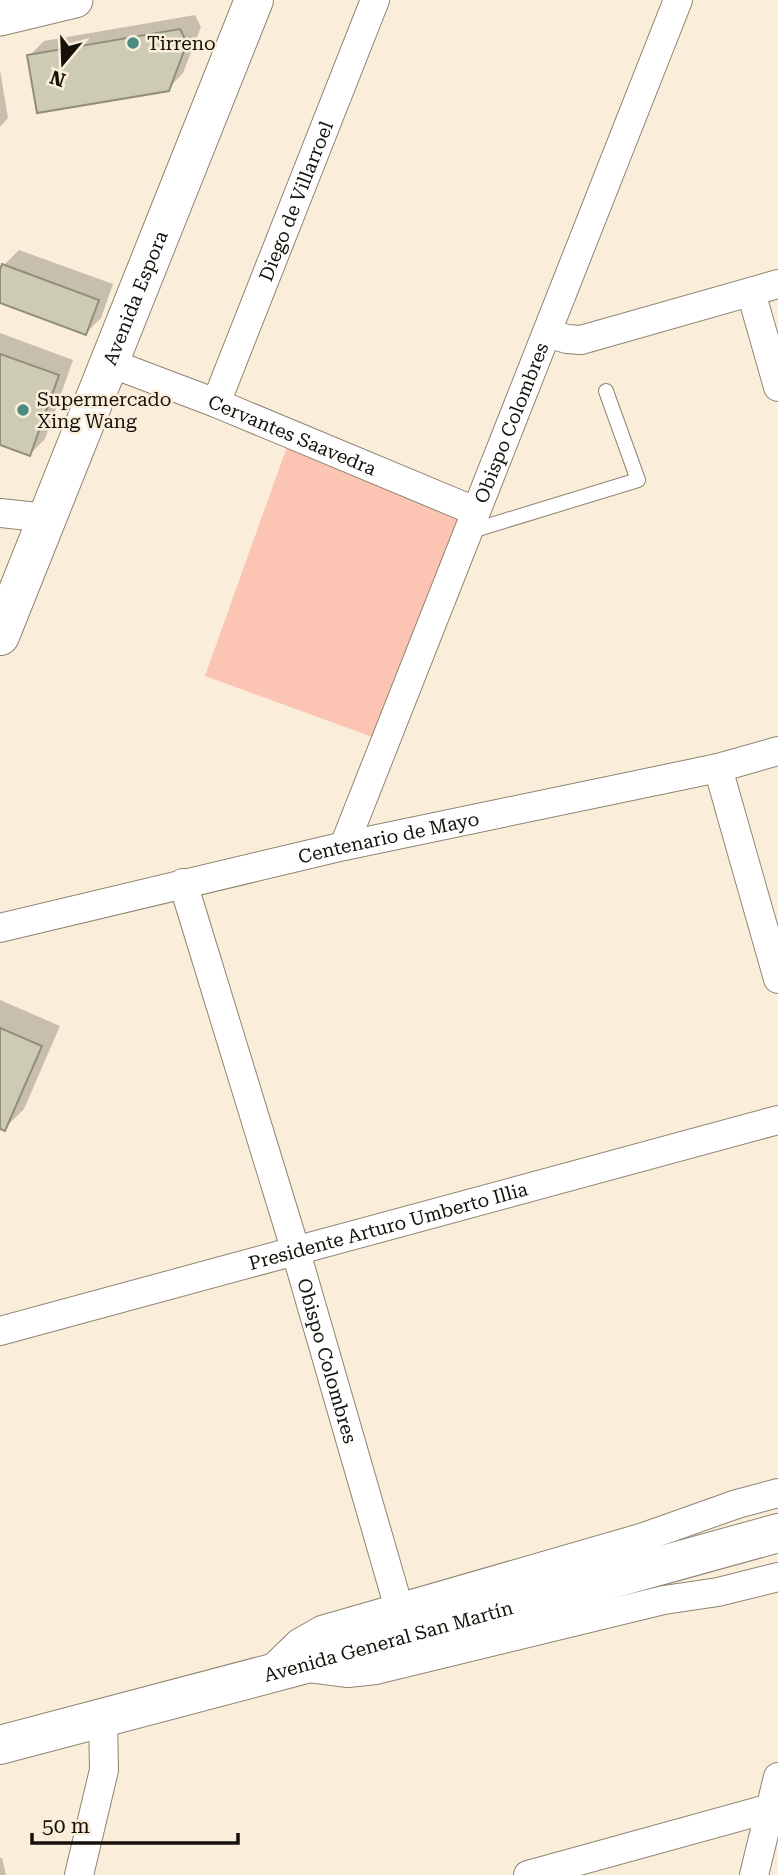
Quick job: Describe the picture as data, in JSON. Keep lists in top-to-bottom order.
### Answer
{
  "streets": {
    "main road": ["Avenida Espora", "Avenida General San Martín"],
    "street": [
      "Diego de Villarroel",
      "Obispo Colombres",
      "Cervantes Saavedra",
      "Centenario de Mayo",
      "Presidente Arturo Umberto Illia"
    ]
  },
  "crossings": [
    ["Diego de Villarroel", "Cervantes Saavedra"],
    ["Avenida Espora", "Cervantes Saavedra"],
    ["Obispo Colombres", "Cervantes Saavedra"],
    ["Obispo Colombres", "Centenario de Mayo"],
    ["Obispo Colombres", "Presidente Arturo Umberto Illia"],
    ["Obispo Colombres", "Avenida General San Martín"]
  ],
  "places": ["Tirreno", "Supermercado Xing Wang"],
  "scale_bar": "50 m",
  "north": "bottom"
}
